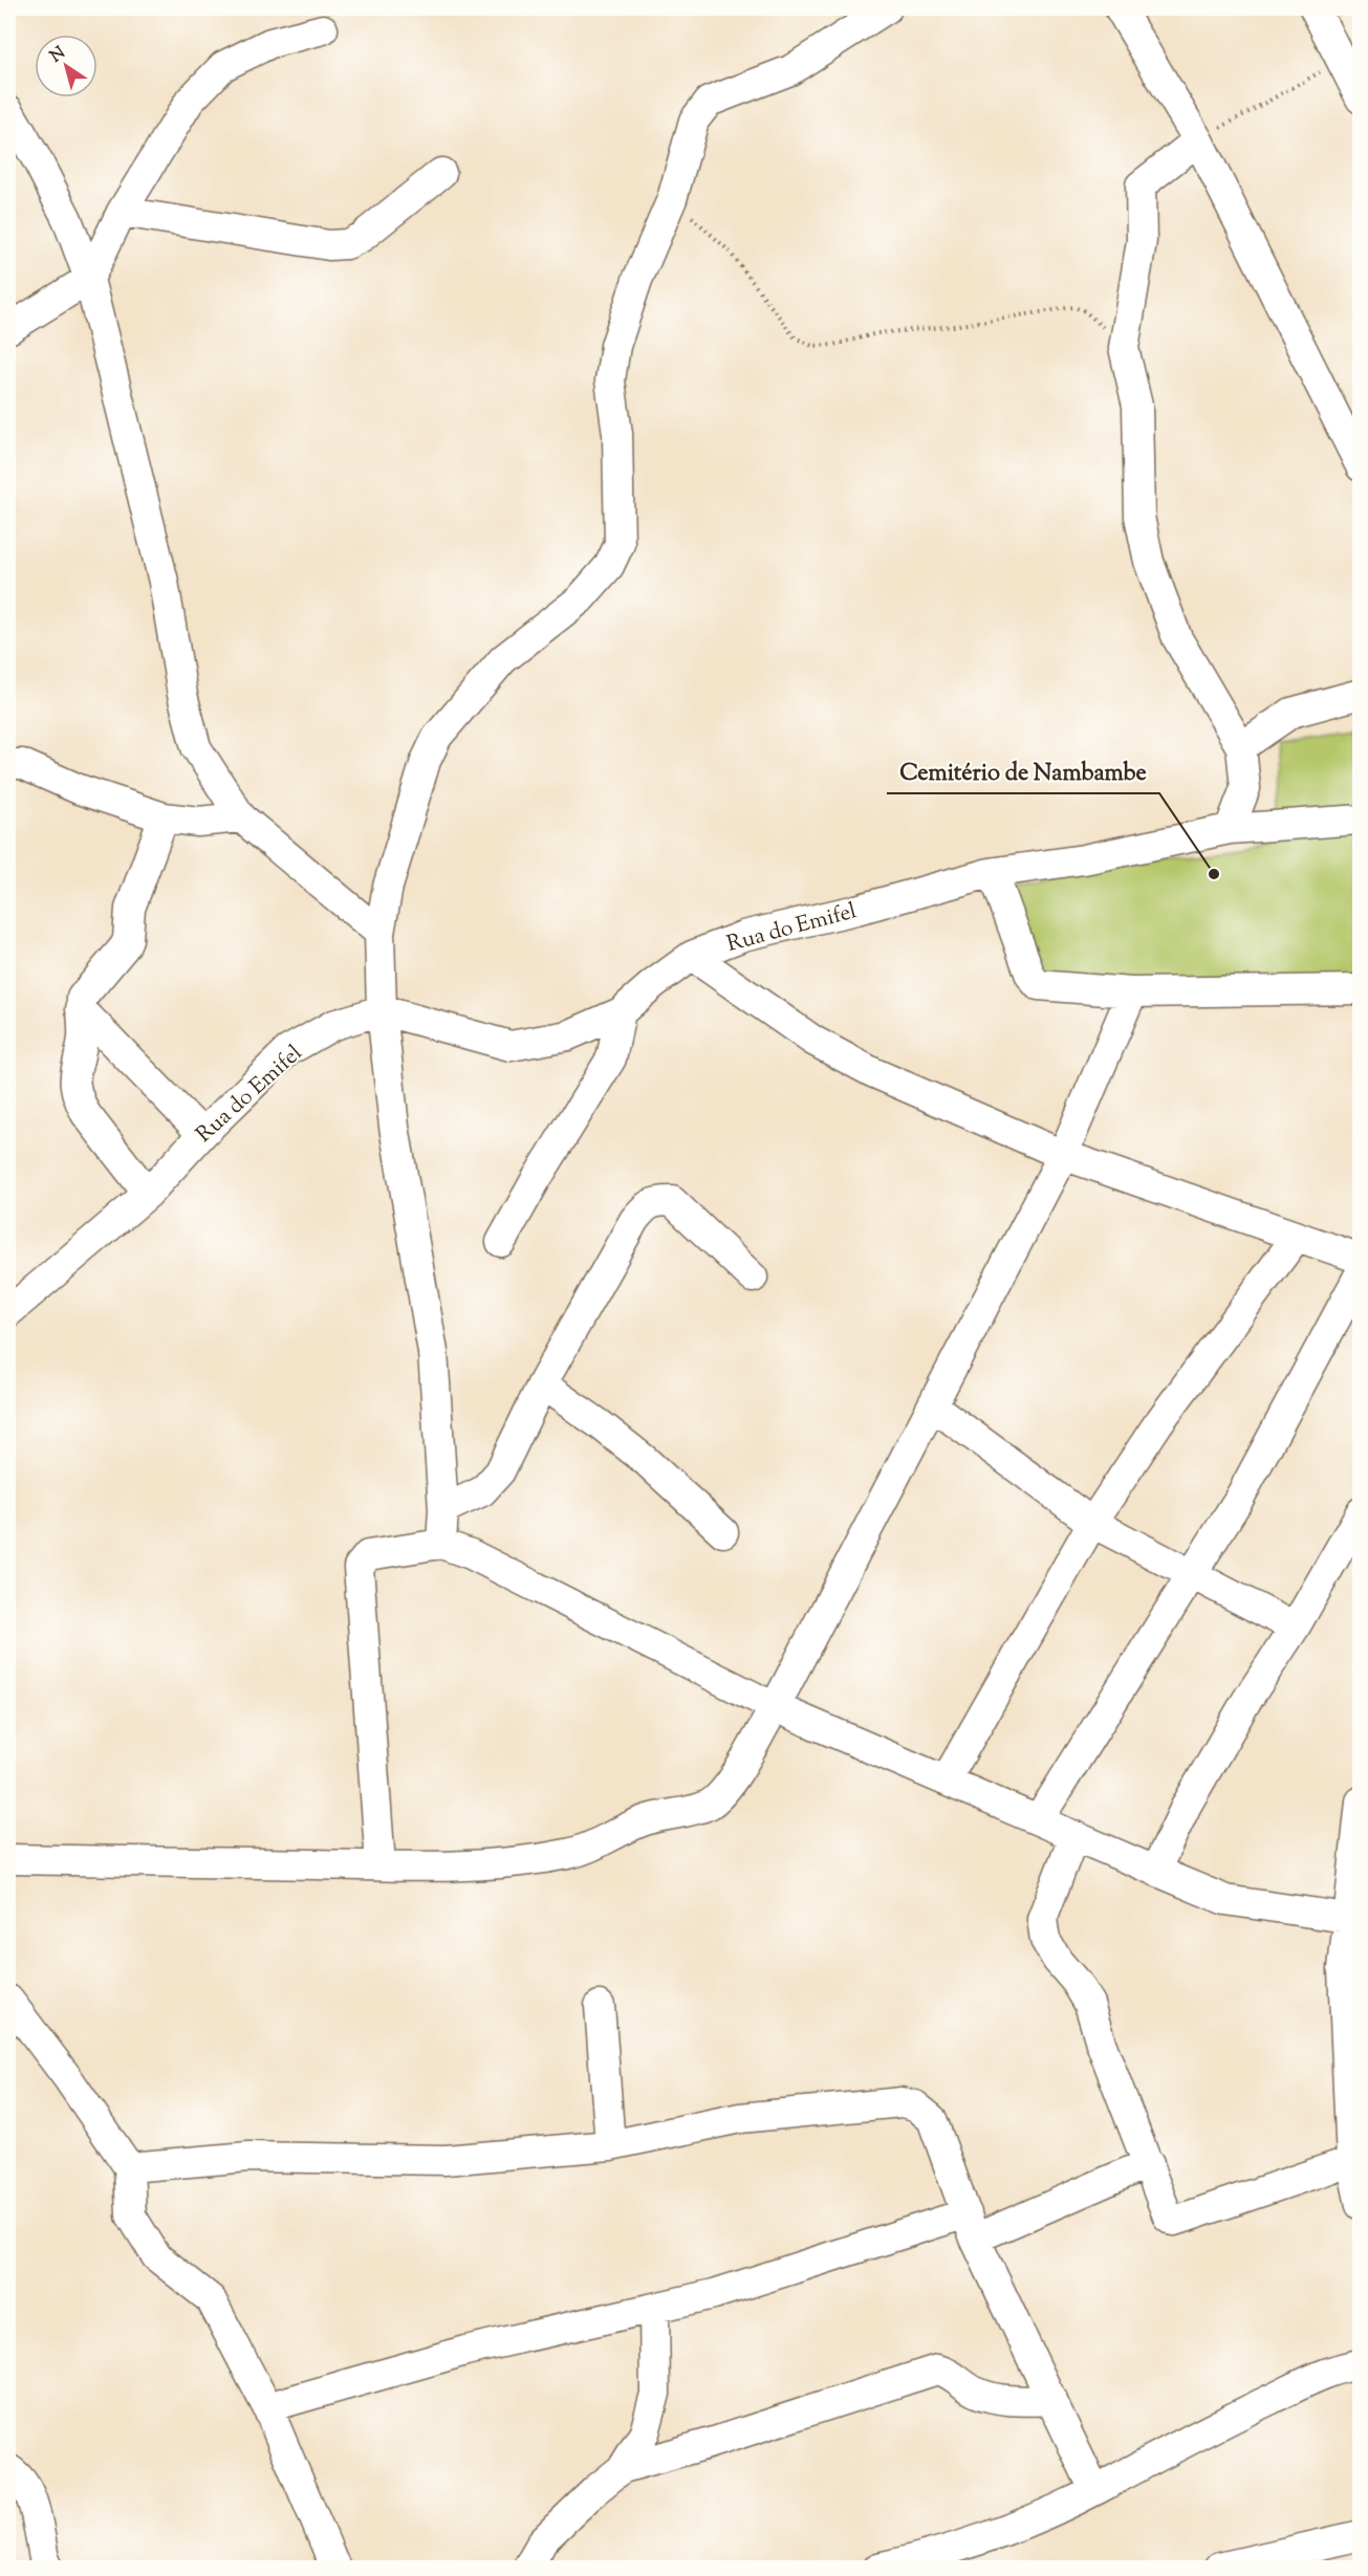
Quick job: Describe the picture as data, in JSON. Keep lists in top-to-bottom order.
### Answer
{
  "streets": {
    "street": ["Rua do Emifel"]
  },
  "places": ["Cemitério de Nambambe"],
  "north": "top left"
}
